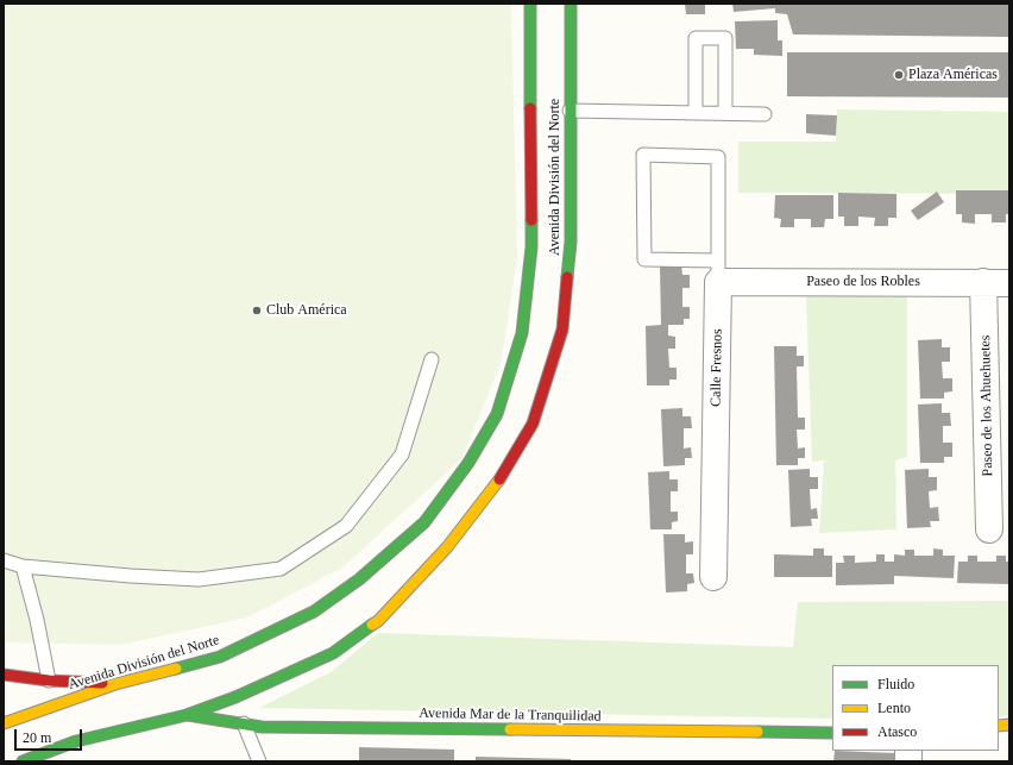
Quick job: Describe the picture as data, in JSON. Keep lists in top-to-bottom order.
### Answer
{
  "streets": {
    "main road": ["Avenida División del Norte", "Avenida Mar de la Tranquilidad"],
    "street": ["Paseo de los Robles", "Calle Fresnos", "Paseo de los Ahuehuetes"]
  },
  "crossings": [
    ["Avenida División del Norte", "Avenida Mar de la Tranquilidad"],
    ["Paseo de los Robles", "Calle Fresnos"],
    ["Paseo de los Robles", "Paseo de los Ahuehuetes"]
  ],
  "places": ["Plaza Américas", "Club América"],
  "legend": ["Fluido", "Lento", "Atasco"],
  "scale_bar": "20 m"
}
